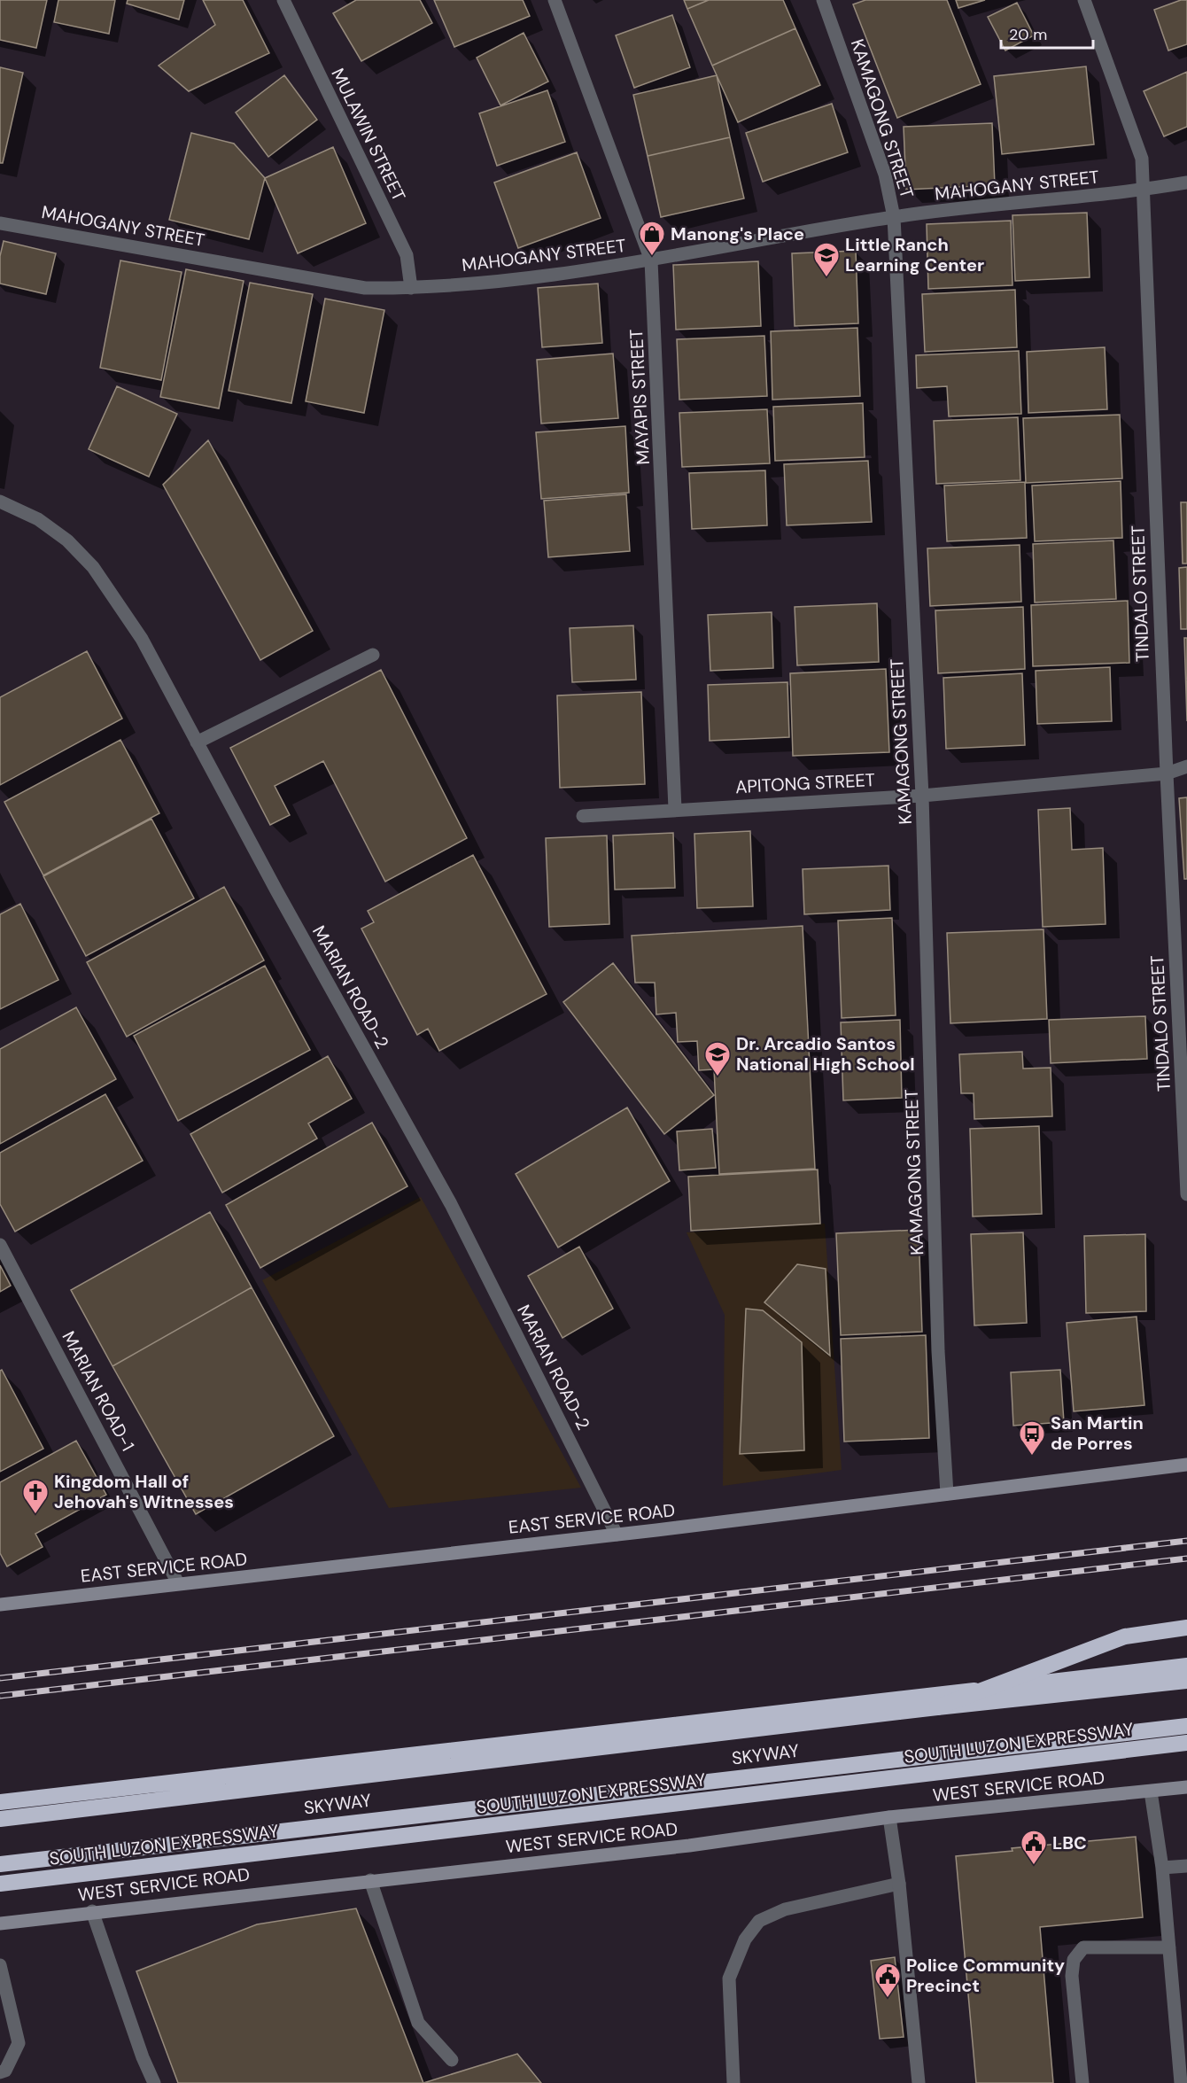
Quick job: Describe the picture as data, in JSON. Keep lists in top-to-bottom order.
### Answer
{
  "streets": {
    "highway": ["SOUTH LUZON EXPRESSWAY", "SKYWAY"],
    "main road": ["EAST SERVICE ROAD", "WEST SERVICE ROAD"],
    "street": [
      "KAMAGONG STREET",
      "MULAWIN STREET",
      "MAHOGANY STREET",
      "MAYAPIS STREET",
      "TINDALO STREET",
      "APITONG STREET",
      "MARIAN ROAD-2",
      "MARIAN ROAD-1"
    ]
  },
  "crossings": [
    ["KAMAGONG STREET", "MAHOGANY STREET"],
    ["KAMAGONG STREET", "APITONG STREET"],
    ["KAMAGONG STREET", "EAST SERVICE ROAD"],
    ["MULAWIN STREET", "MAHOGANY STREET"],
    ["MAHOGANY STREET", "MAYAPIS STREET"],
    ["MAHOGANY STREET", "TINDALO STREET"],
    ["MAYAPIS STREET", "APITONG STREET"],
    ["TINDALO STREET", "APITONG STREET"],
    ["MARIAN ROAD-2", "EAST SERVICE ROAD"],
    ["MARIAN ROAD-1", "EAST SERVICE ROAD"]
  ],
  "places": {
    "shop": ["Manong's Place"],
    "school or university": ["Little Ranch Learning Center", "Dr. Arcadio Santos National High School"],
    "bus stop": ["San Martin de Porres"],
    "church": ["Kingdom Hall of Jehovah's Witnesses"],
    "public building": ["LBC", "Police Community Precinct"]
  },
  "scale_bar": "20 m"
}
